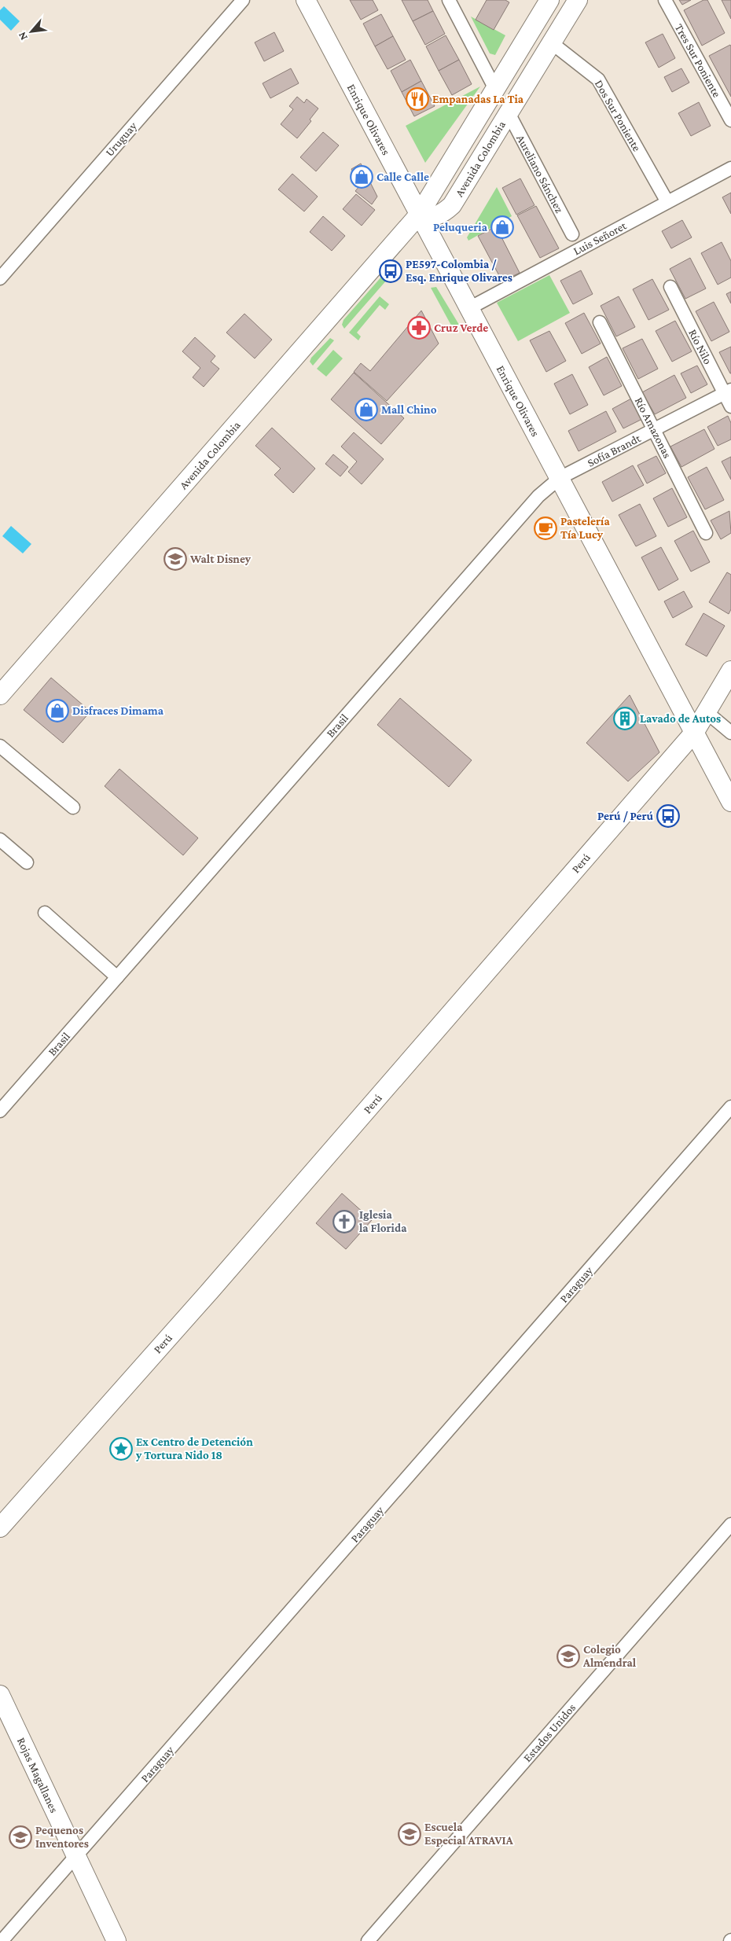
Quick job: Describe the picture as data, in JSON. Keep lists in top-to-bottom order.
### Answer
{
  "streets": {
    "main road": [
      "Enrique Olivares",
      "Avenida Colombia",
      "Perú",
      "Rojas Magallanes"
    ],
    "street": [
      "Tres Sur Poniente",
      "Dos Sur Poniente",
      "Uruguay",
      "Aureliano Sánchez",
      "Luis Señoret",
      "Río Nilo",
      "Río Amazonas",
      "Sofía Brandt",
      "Brasil",
      "Paraguay",
      "Estados Unidos"
    ]
  },
  "crossings": [
    ["Dos Sur Poniente", "Avenida Colombia"],
    ["Dos Sur Poniente", "Luis Señoret"],
    ["Enrique Olivares", "Avenida Colombia"],
    ["Enrique Olivares", "Luis Señoret"],
    ["Enrique Olivares", "Sofía Brandt"],
    ["Enrique Olivares", "Brasil"],
    ["Enrique Olivares", "Perú"],
    ["Avenida Colombia", "Aureliano Sánchez"],
    ["Río Nilo", "Sofía Brandt"],
    ["Río Amazonas", "Sofía Brandt"],
    ["Sofía Brandt", "Brasil"],
    ["Paraguay", "Rojas Magallanes"]
  ],
  "places": {
    "restaurant": ["Empanadas La Tia"],
    "shop": [
      "Calle Calle",
      "Peluqueria",
      "Mall Chino",
      "Disfraces Dimama"
    ],
    "bus stop": ["PE597-Colombia / Esq. Enrique Olivares", "Perú / Perú"],
    "pharmacy": ["Cruz Verde"],
    "cafe": ["Pastelería Tía Lucy"],
    "school or university": [
      "Walt Disney",
      "Colegio Almendral",
      "Escuela Especial ATRAVIA",
      "Pequenos Inventores"
    ],
    "building": ["Lavado de Autos"],
    "church": ["Iglesia la Florida"],
    "place": ["Ex Centro de Detención y Tortura Nido 18"]
  },
  "north": "bottom left"
}
